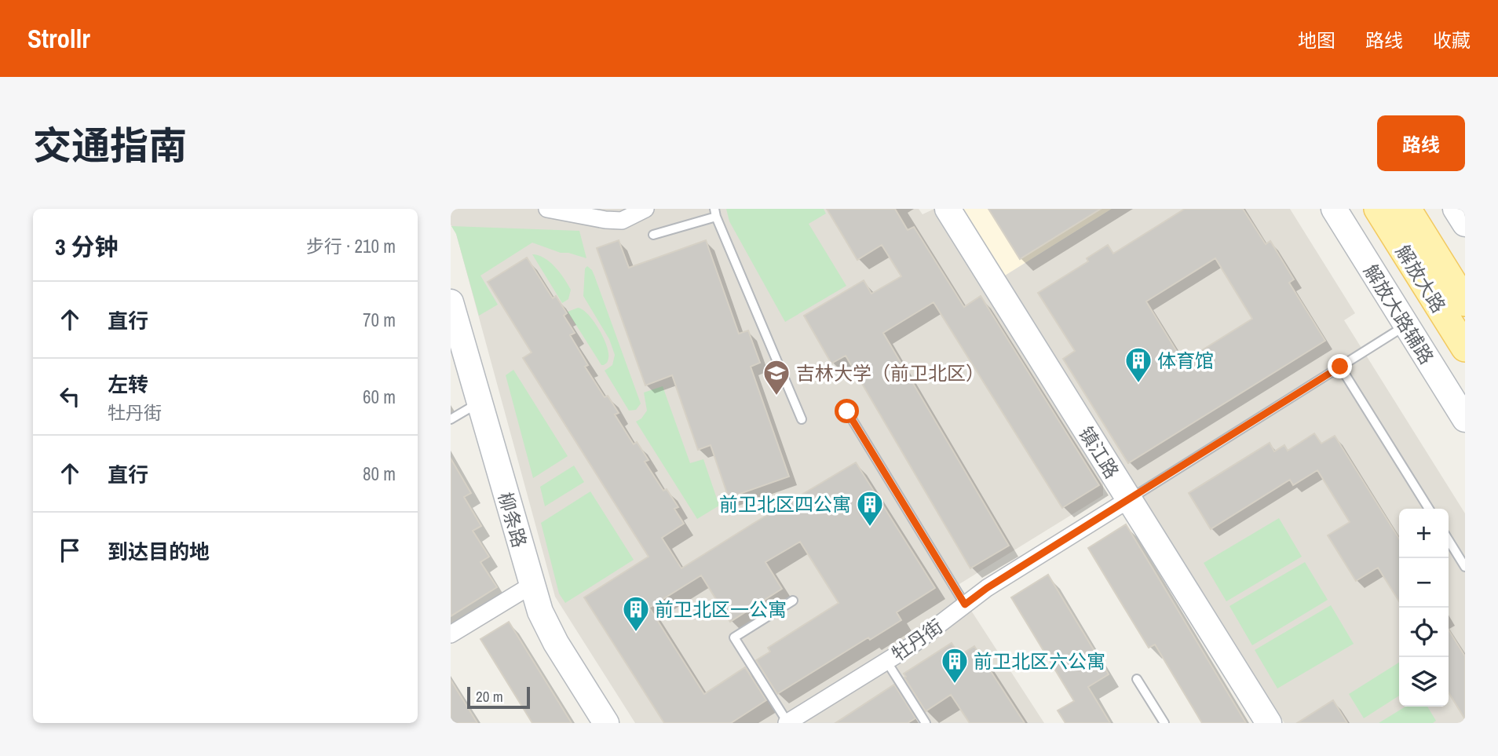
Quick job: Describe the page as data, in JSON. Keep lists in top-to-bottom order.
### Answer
{
  "streets": {
    "main road": ["解放大路"],
    "street": [
      "解放大路辅路",
      "镇江路",
      "柳条路",
      "牡丹街"
    ]
  },
  "crossings": [
    ["镇江路", "牡丹街"]
  ],
  "places": {
    "building": [
      "体育馆",
      "前卫北区四公寓",
      "前卫北区一公寓",
      "前卫北区六公寓"
    ],
    "school or university": ["吉林大学（前卫北区）"]
  },
  "scale_bar": "20 m",
  "page": {
    "header": "Strollr",
    "nav": ["地图", "路线", "收藏"],
    "title": "交通指南",
    "buttons": "路线",
    "heading": ["3 分钟", "步行 · 210 m"],
    "list": [
      ["直行", "70 m"],
      ["左转", "牡丹街", "60 m"],
      ["直行", "80 m"],
      "到达目的地"
    ],
    "map_buttons": ["+", "−"],
    "scale": "20 m"
  }
}
